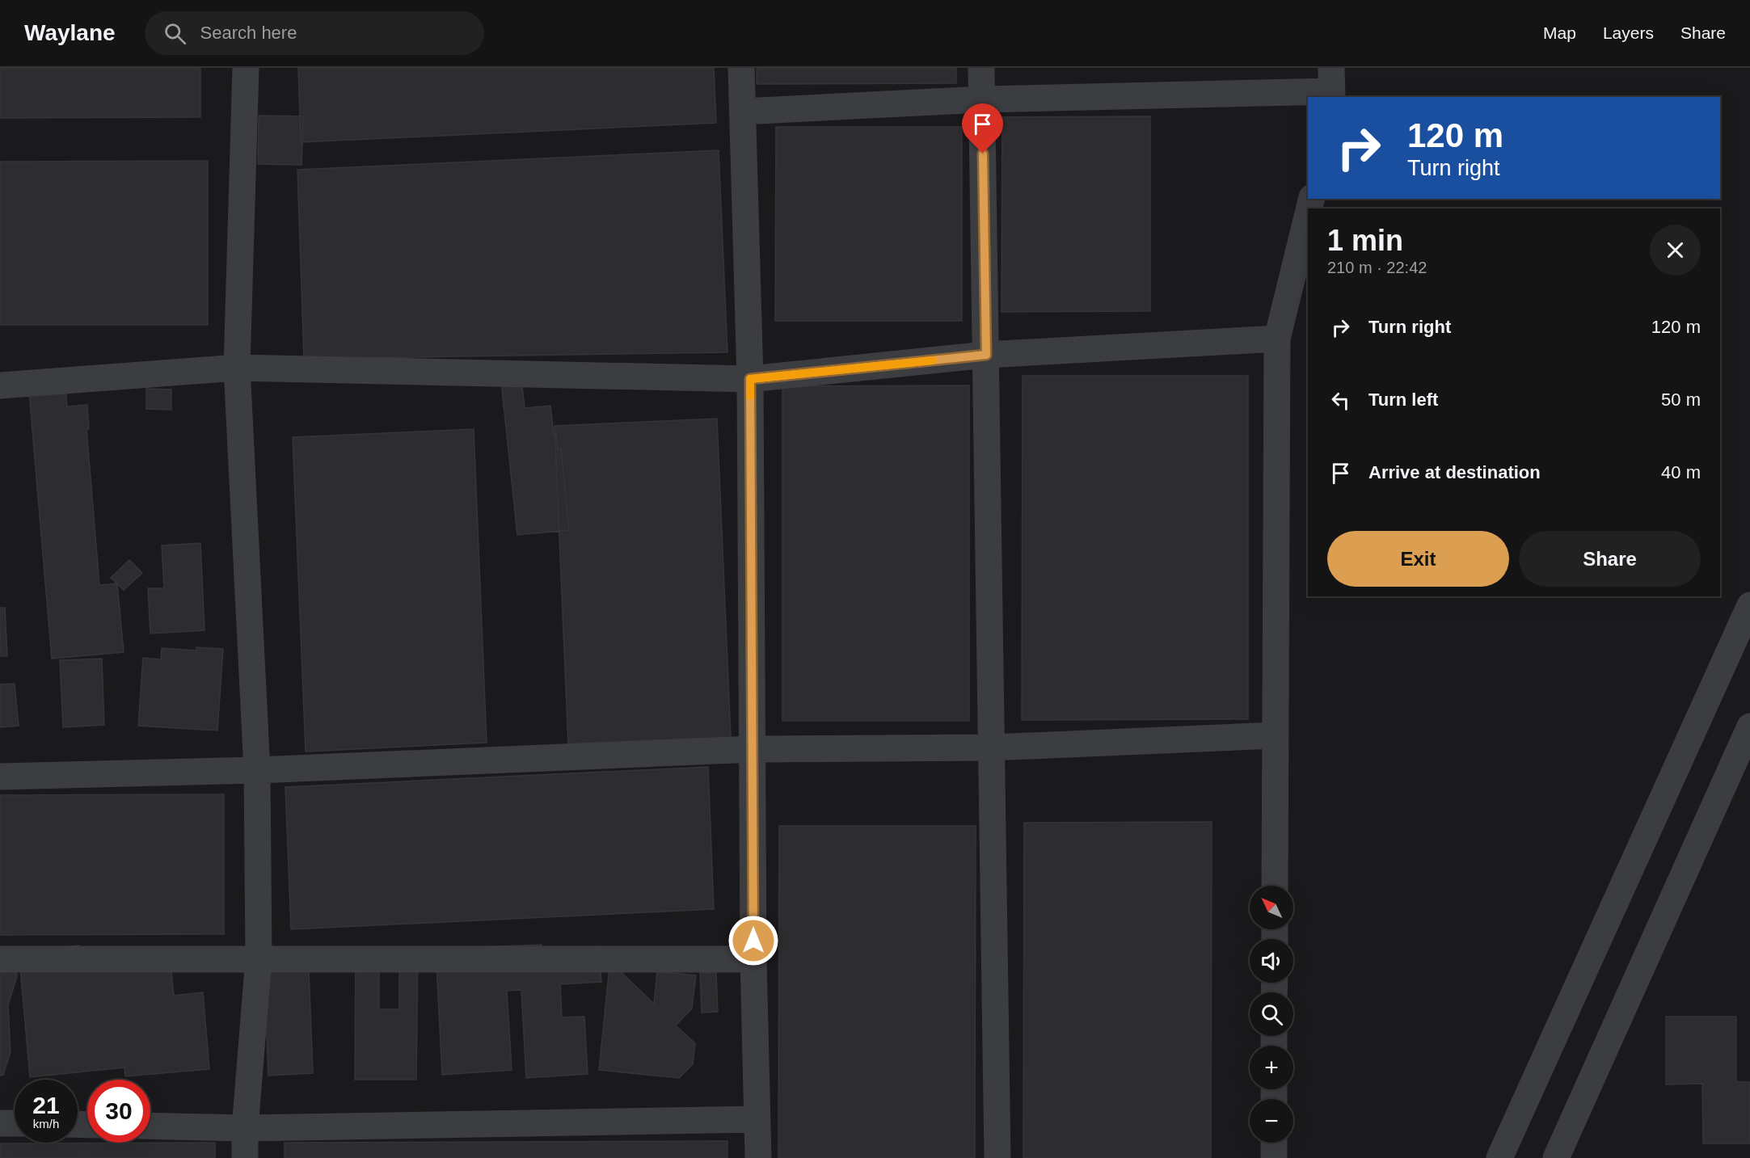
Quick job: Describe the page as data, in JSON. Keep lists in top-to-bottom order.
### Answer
{
  "north": "top left",
  "page": {
    "header": "Waylane",
    "search": "Search here",
    "nav": ["Map", "Layers", "Share"],
    "turn": ["120 m", "Turn right"],
    "heading": ["1 min", "210 m · 22:42"],
    "list": [
      {
        "name": "Turn right",
        "value": "120 m"
      },
      {
        "name": "Turn left",
        "value": "50 m"
      },
      {
        "name": "Arrive at destination",
        "value": "40 m"
      }
    ],
    "buttons": ["Exit", "Share"],
    "map_buttons": ["+", "−"],
    "speed": "21 km/h",
    "limit": "30"
  }
}
